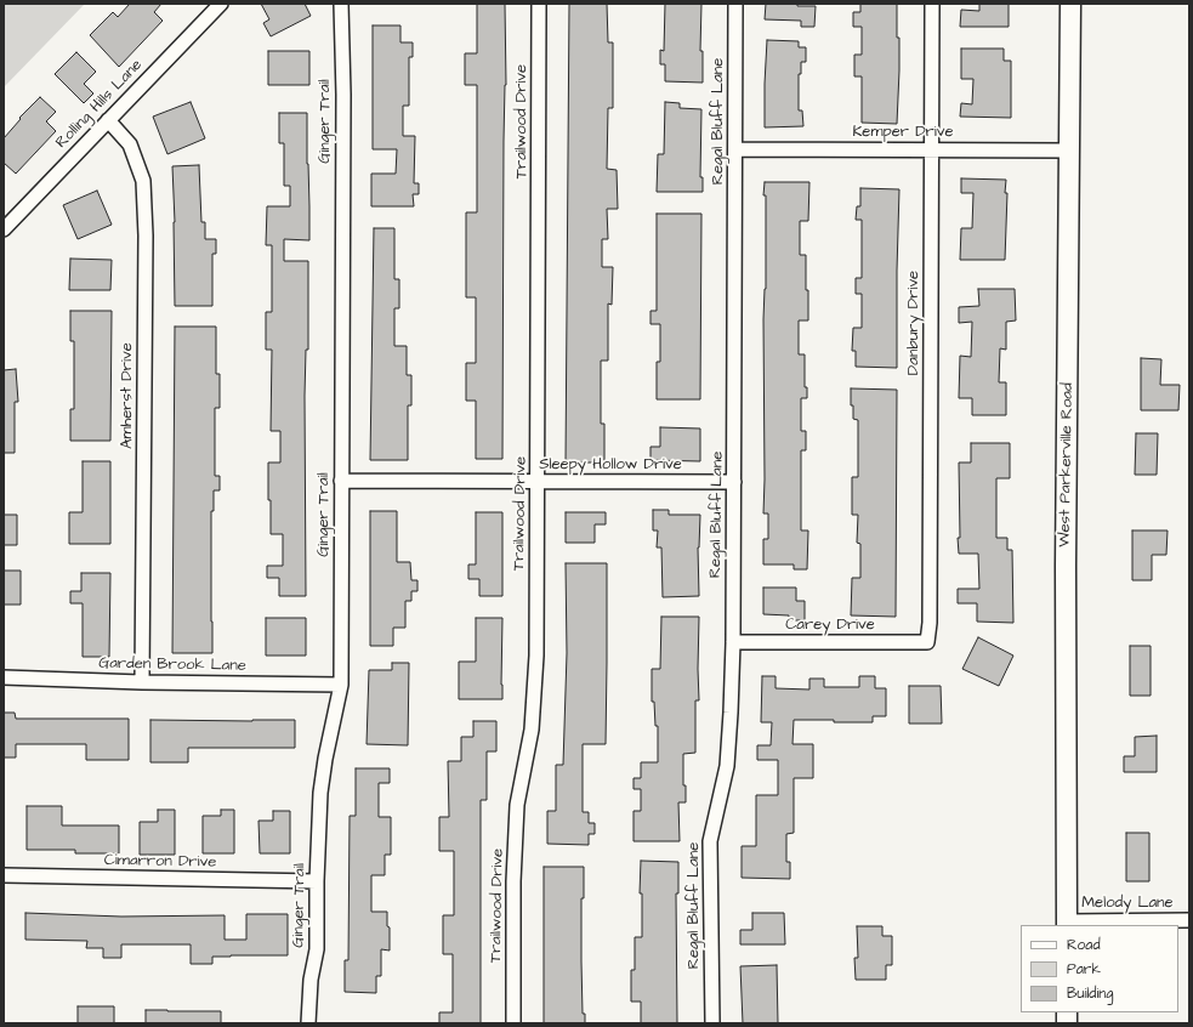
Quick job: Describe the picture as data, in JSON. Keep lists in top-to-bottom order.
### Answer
{
  "streets": {
    "main road": ["West Parkerville Road"],
    "street": [
      "Rolling Hills Lane",
      "Ginger Trail",
      "Trailwood Drive",
      "Regal Bluff Lane",
      "Kemper Drive",
      "Danbury Drive",
      "Amherst Drive",
      "Sleepy Hollow Drive",
      "Carey Drive",
      "Garden Brook Lane",
      "Cimarron Drive",
      "Melody Lane"
    ]
  },
  "crossings": [
    ["Rolling Hills Lane", "Amherst Drive"],
    ["Ginger Trail", "Sleepy Hollow Drive"],
    ["Ginger Trail", "Garden Brook Lane"],
    ["Ginger Trail", "Cimarron Drive"],
    ["Trailwood Drive", "Sleepy Hollow Drive"],
    ["Regal Bluff Lane", "Kemper Drive"],
    ["Regal Bluff Lane", "Sleepy Hollow Drive"],
    ["Regal Bluff Lane", "Carey Drive"],
    ["Kemper Drive", "Danbury Drive"],
    ["Kemper Drive", "West Parkerville Road"],
    ["Danbury Drive", "Carey Drive"],
    ["Amherst Drive", "Garden Brook Lane"],
    ["West Parkerville Road", "Melody Lane"]
  ],
  "legend": ["Road", "Park", "Building"]
}
